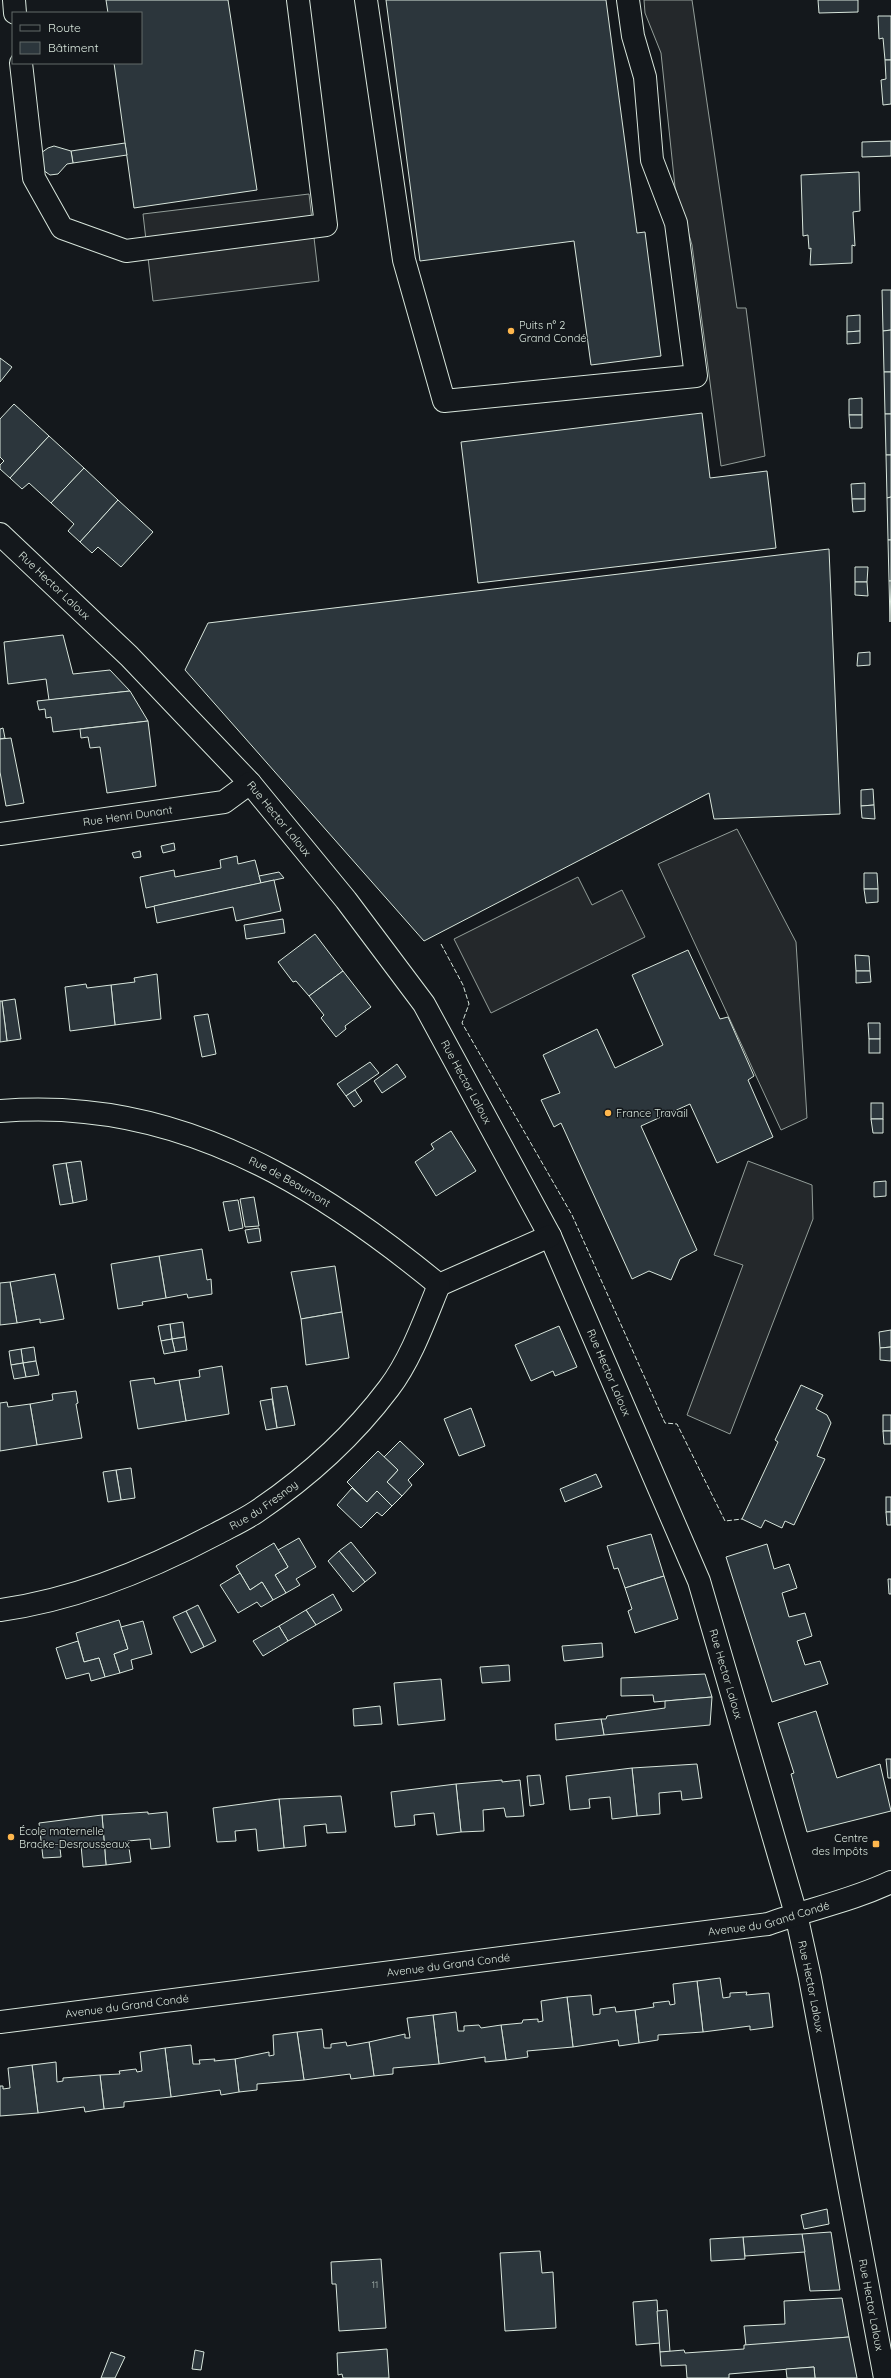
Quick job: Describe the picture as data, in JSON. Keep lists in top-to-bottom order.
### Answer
{
  "streets": {
    "street": [
      "Rue Hector Laloux",
      "Rue Henri Dunant",
      "Rue de Beaumont",
      "Rue du Fresnoy",
      "Avenue du Grand Condé"
    ]
  },
  "crossings": [
    ["Rue Hector Laloux", "Rue Henri Dunant"],
    ["Rue Hector Laloux", "Avenue du Grand Condé"],
    ["Rue de Beaumont", "Rue du Fresnoy"]
  ],
  "places": {
    "other": ["Puits n° 2 Grand Condé", "France Travail", "École maternelle Bracke-Desrousseaux"],
    "transit": ["Centre des Impôts"]
  },
  "house_numbers": ["11"],
  "legend": ["Route", "Bâtiment"]
}
